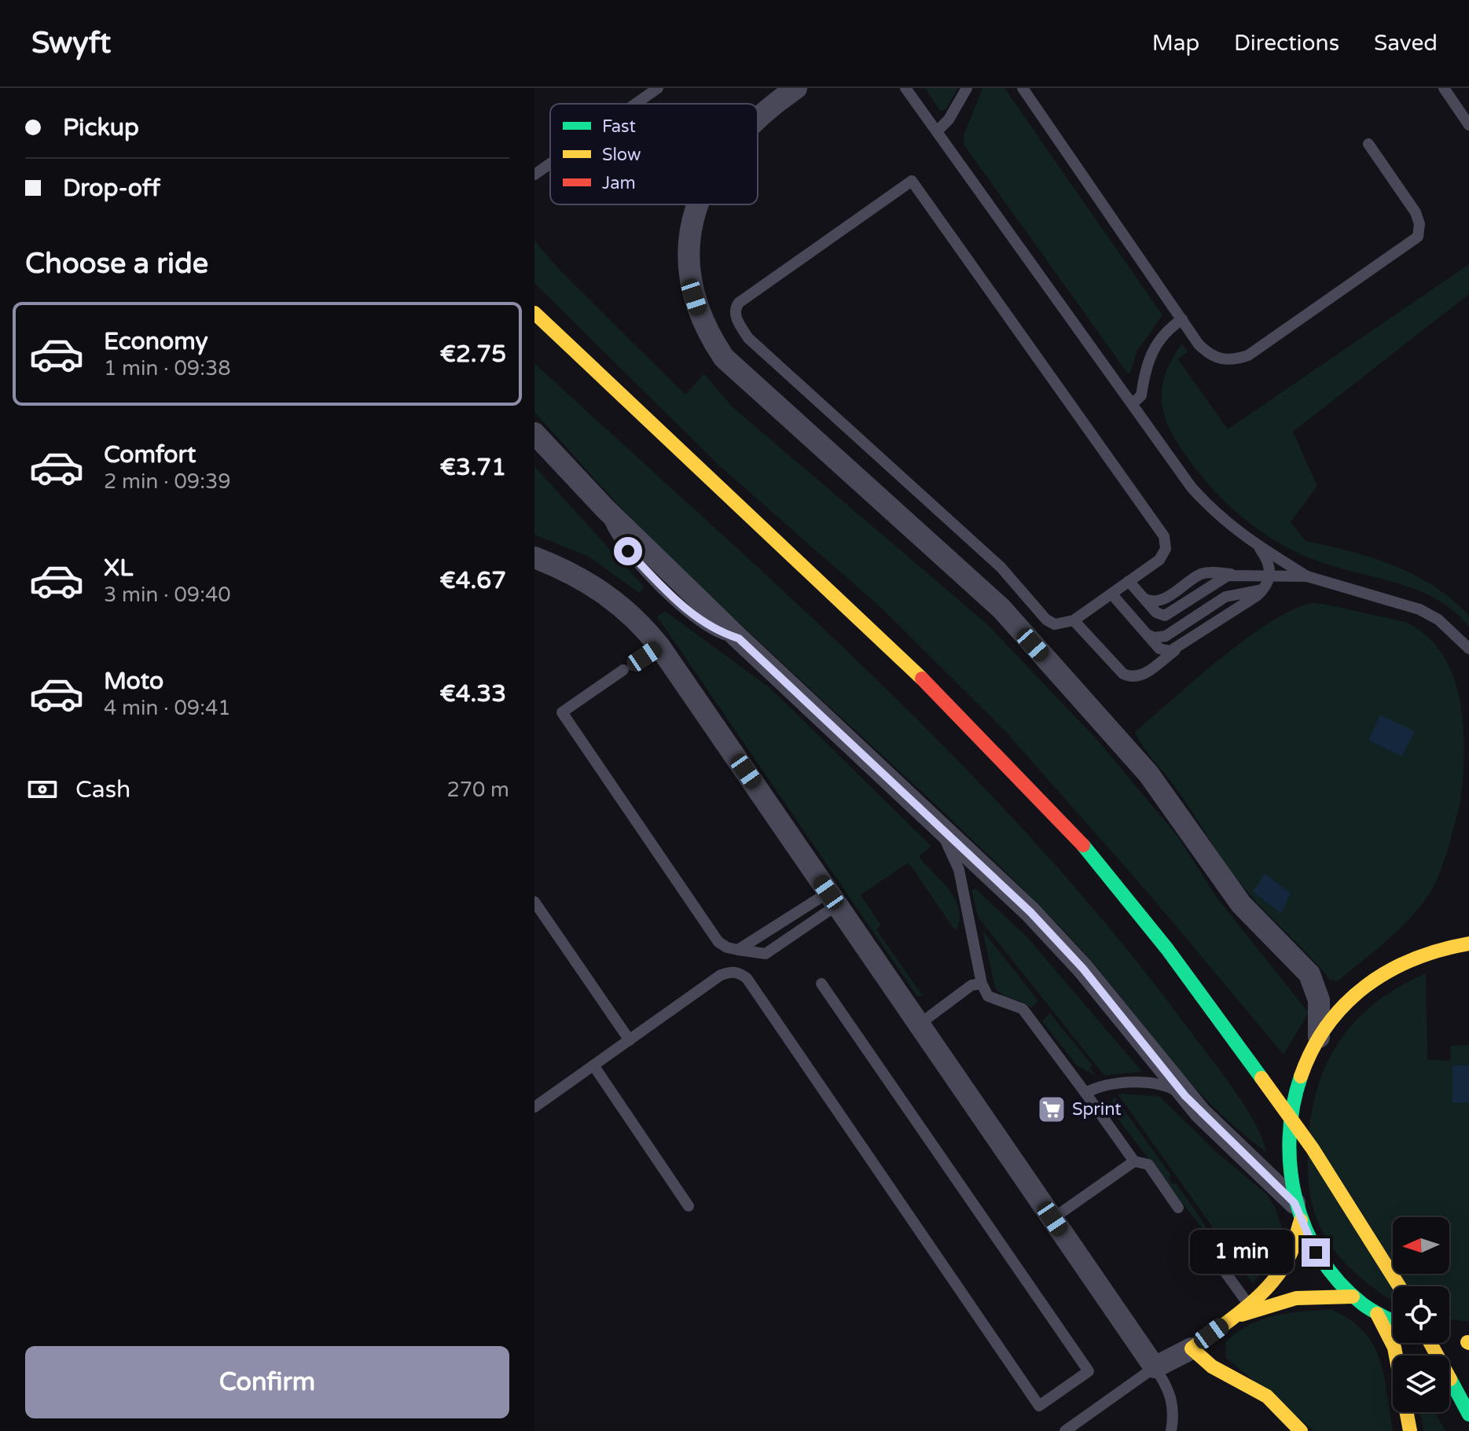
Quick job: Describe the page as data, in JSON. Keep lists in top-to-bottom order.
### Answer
{
  "places": {
    "supermarket": ["Sprint"]
  },
  "legend": ["Fast", "Slow", "Jam"],
  "north": "left",
  "page": {
    "header": "Swyft",
    "nav": ["Map", "Directions", "Saved"],
    "banner": ["Pickup", "Drop-off"],
    "heading": "Choose a ride",
    "list": [
      {
        "name": "Economy",
        "note": "1 min · 09:38",
        "value": "€2.75"
      },
      {
        "name": "Comfort",
        "note": "2 min · 09:39",
        "value": "€3.71"
      },
      {
        "name": "XL",
        "note": "3 min · 09:40",
        "value": "€4.67"
      },
      {
        "name": "Moto",
        "note": "4 min · 09:41",
        "value": "€4.33"
      }
    ],
    "pay": ["Cash", "270 m"],
    "bubble": "1 min",
    "buttons": "Confirm"
  }
}
